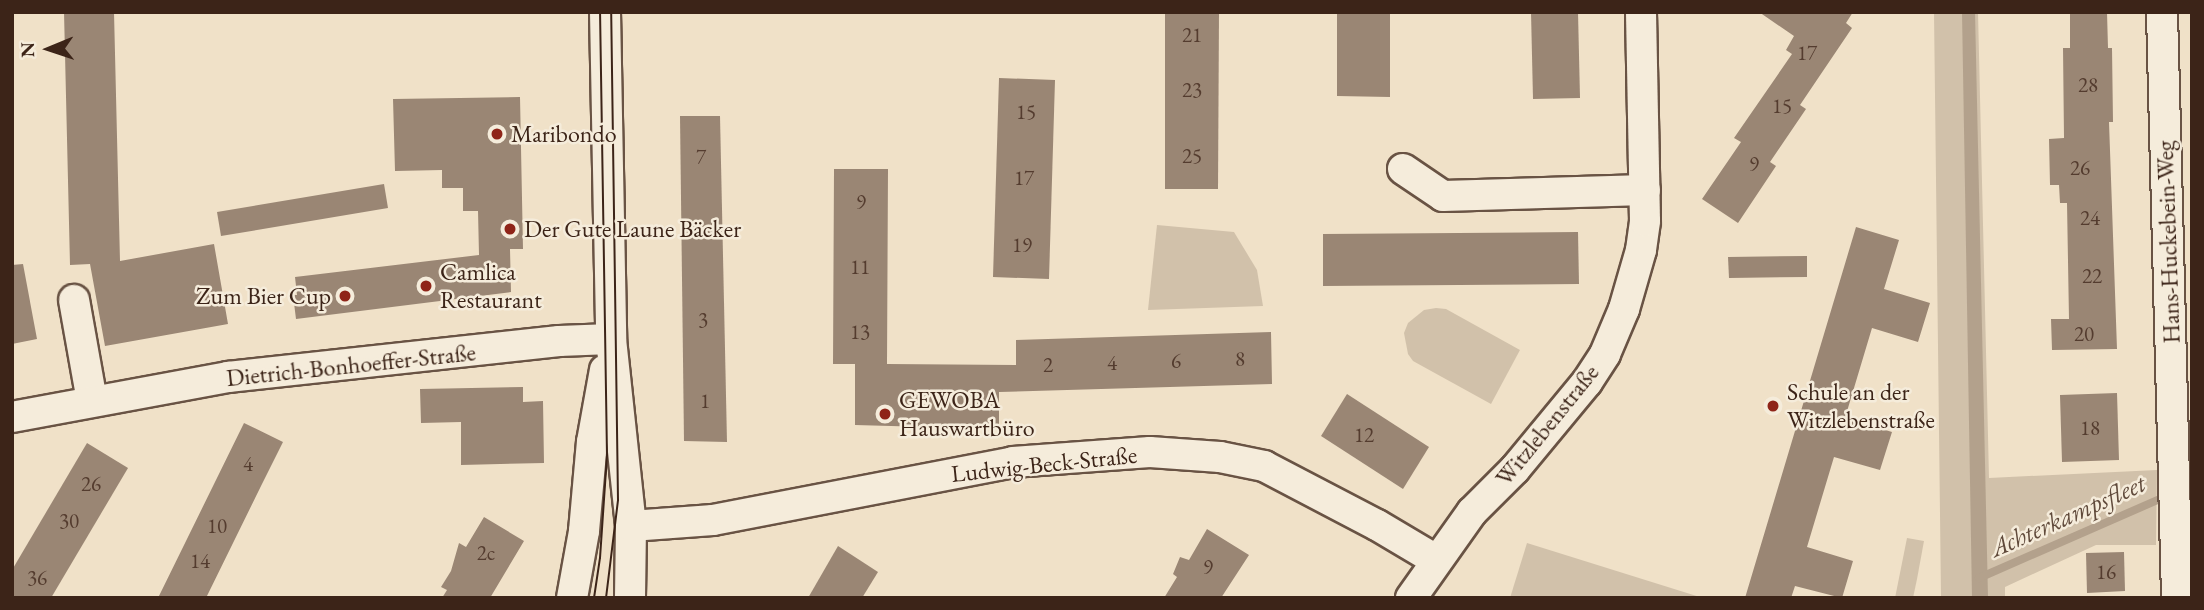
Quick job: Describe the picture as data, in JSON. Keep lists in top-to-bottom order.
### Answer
{
  "streets": {
    "street": [
      "Hans-Huckebein-Weg",
      "Dietrich-Bonhoeffer-Straße",
      "Witzlebenstraße",
      "Ludwig-Beck-Straße"
    ]
  },
  "crossings": [
    ["Witzlebenstraße", "Ludwig-Beck-Straße"]
  ],
  "water": ["Achterkampsfleet"],
  "places": [
    "Maribondo",
    "Der Gute Laune Bäcker",
    "Camlica Restaurant",
    "Zum Bier Cup",
    "Schule an der Witzlebenstraße",
    "GEWOBA Hauswartbüro"
  ],
  "house_numbers": [
    "21",
    "17",
    "28",
    "23",
    "15",
    "15",
    "25",
    "7",
    "9",
    "26",
    "17",
    "9",
    "24",
    "19",
    "11",
    "22",
    "3",
    "13",
    "20",
    "8",
    "6",
    "4",
    "2",
    "1",
    "18",
    "12",
    "4",
    "26",
    "30",
    "10",
    "2c",
    "14",
    "9",
    "16",
    "36"
  ],
  "north": "left"
}
